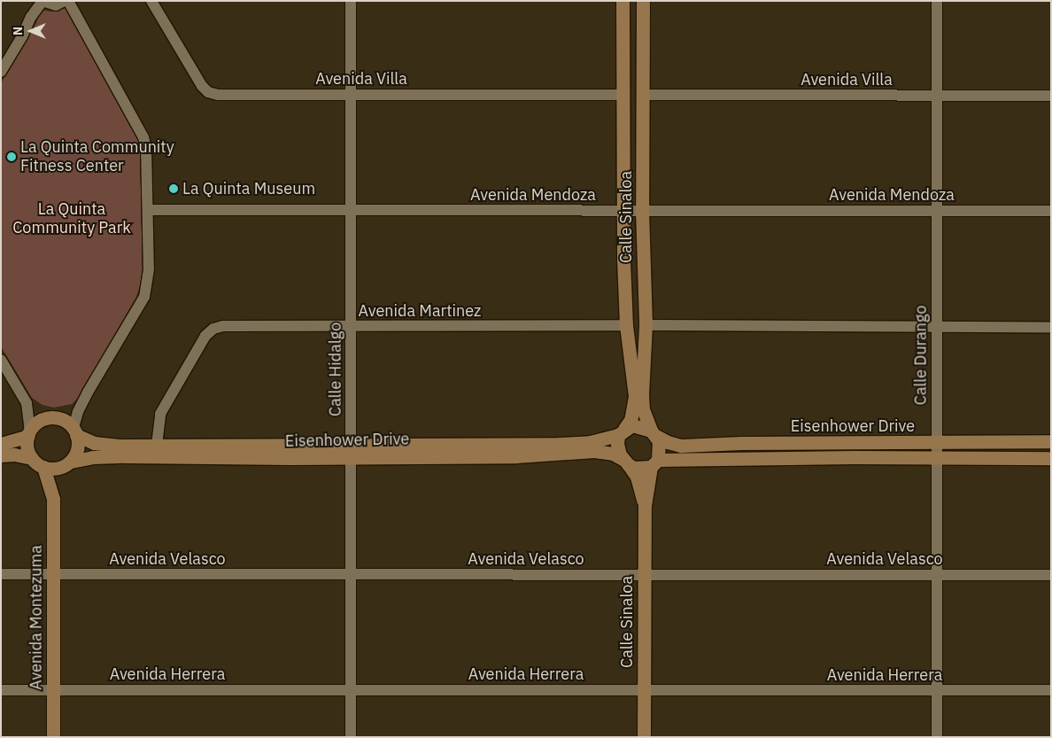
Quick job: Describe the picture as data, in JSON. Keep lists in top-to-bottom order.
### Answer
{
  "streets": {
    "main road": ["Calle Sinaloa", "Eisenhower Drive", "Avenida Montezuma"],
    "street": [
      "Avenida Villa",
      "Avenida Mendoza",
      "Avenida Martinez",
      "Calle Durango",
      "Calle Hidalgo",
      "Avenida Velasco",
      "Avenida Herrera"
    ]
  },
  "crossings": [
    ["Avenida Villa", "Calle Sinaloa"],
    ["Avenida Villa", "Calle Durango"],
    ["Avenida Villa", "Calle Hidalgo"],
    ["Avenida Mendoza", "Calle Sinaloa"],
    ["Avenida Mendoza", "Calle Durango"],
    ["Avenida Mendoza", "Calle Hidalgo"],
    ["Calle Sinaloa", "Avenida Martinez"],
    ["Calle Sinaloa", "Eisenhower Drive"],
    ["Calle Sinaloa", "Avenida Velasco"],
    ["Calle Sinaloa", "Avenida Herrera"],
    ["Avenida Martinez", "Calle Hidalgo"],
    ["Avenida Martinez", "Eisenhower Drive"],
    ["Calle Durango", "Eisenhower Drive"],
    ["Calle Durango", "Avenida Velasco"],
    ["Calle Durango", "Avenida Herrera"],
    ["Calle Hidalgo", "Eisenhower Drive"],
    ["Calle Hidalgo", "Avenida Velasco"],
    ["Calle Hidalgo", "Avenida Herrera"],
    ["Eisenhower Drive", "Avenida Montezuma"],
    ["Avenida Velasco", "Avenida Montezuma"],
    ["Avenida Montezuma", "Avenida Herrera"]
  ],
  "parks": ["La Quinta Community Park"],
  "places": ["La Quinta Community Fitness Center", "La Quinta Museum"],
  "north": "left"
}
